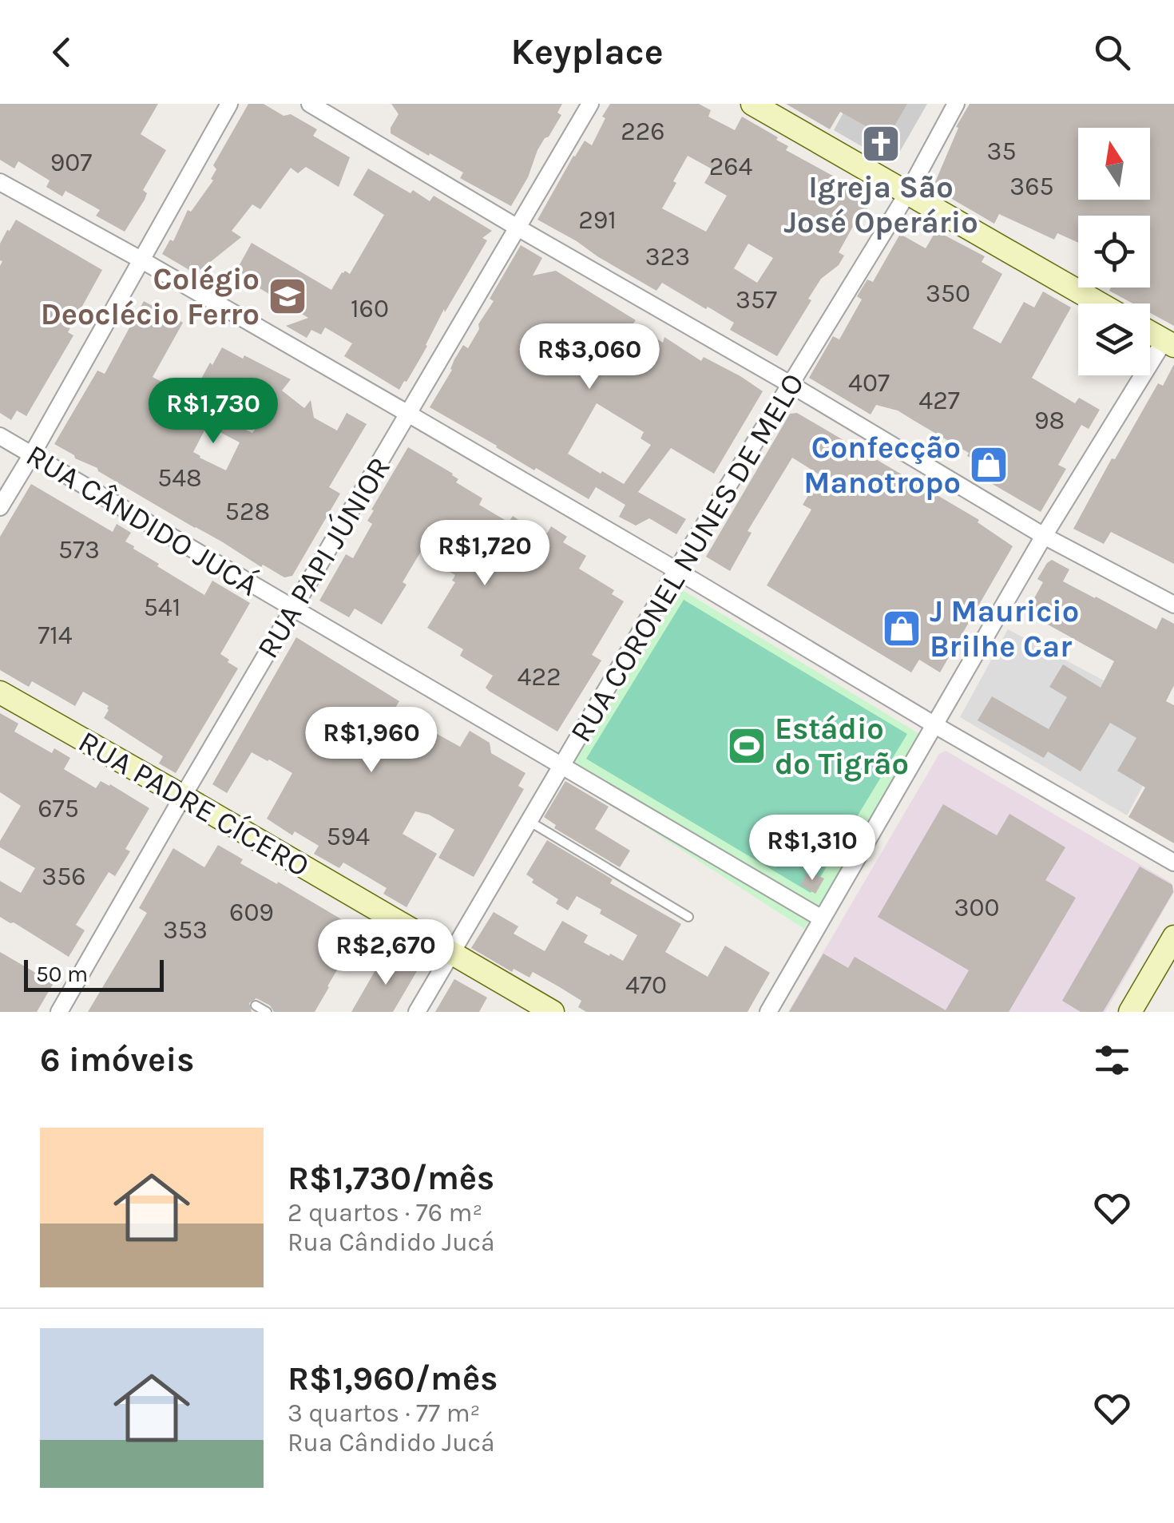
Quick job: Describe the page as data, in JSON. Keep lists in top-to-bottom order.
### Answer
{
  "streets": {
    "street": [
      "RUA CÂNDIDO JUCÁ",
      "RUA PAPI JÚNIOR",
      "RUA CORONEL NUNES DE MELO",
      "RUA PADRE CÍCERO"
    ]
  },
  "crossings": [
    ["RUA CÂNDIDO JUCÁ", "RUA PAPI JÚNIOR"],
    ["RUA CÂNDIDO JUCÁ", "RUA CORONEL NUNES DE MELO"],
    ["RUA PAPI JÚNIOR", "RUA PADRE CÍCERO"],
    ["RUA CORONEL NUNES DE MELO", "RUA PADRE CÍCERO"]
  ],
  "places": {
    "church": ["Igreja São José Operário"],
    "school or university": ["Colégio Deoclécio Ferro"],
    "shop": ["Confecção Manotropo", "J Mauricio Brilhe Car"],
    "sports": ["Estádio do Tigrão"]
  },
  "house_numbers": [
    "226",
    "35",
    "907",
    "264",
    "365",
    "291",
    "323",
    "350",
    "357",
    "160",
    "407",
    "427",
    "98",
    "548",
    "528",
    "573",
    "541",
    "714",
    "422",
    "675",
    "594",
    "356",
    "300",
    "609",
    "353",
    "470"
  ],
  "scale_bar": "50 m",
  "north": "top",
  "page": {
    "header": "Keyplace",
    "price": [
      "R$3,060",
      "R$1,730",
      "R$1,720",
      "R$1,960",
      "R$1,310",
      "R$2,670"
    ],
    "scale": "50 m",
    "heading": "6 imóveis",
    "list": [
      {
        "name": "R$1,730/mês",
        "note": "2 quartos · 76 m² · Rua Cândido Jucá"
      },
      {
        "name": "R$1,960/mês",
        "note": "3 quartos · 77 m² · Rua Cândido Jucá"
      }
    ]
  }
}
